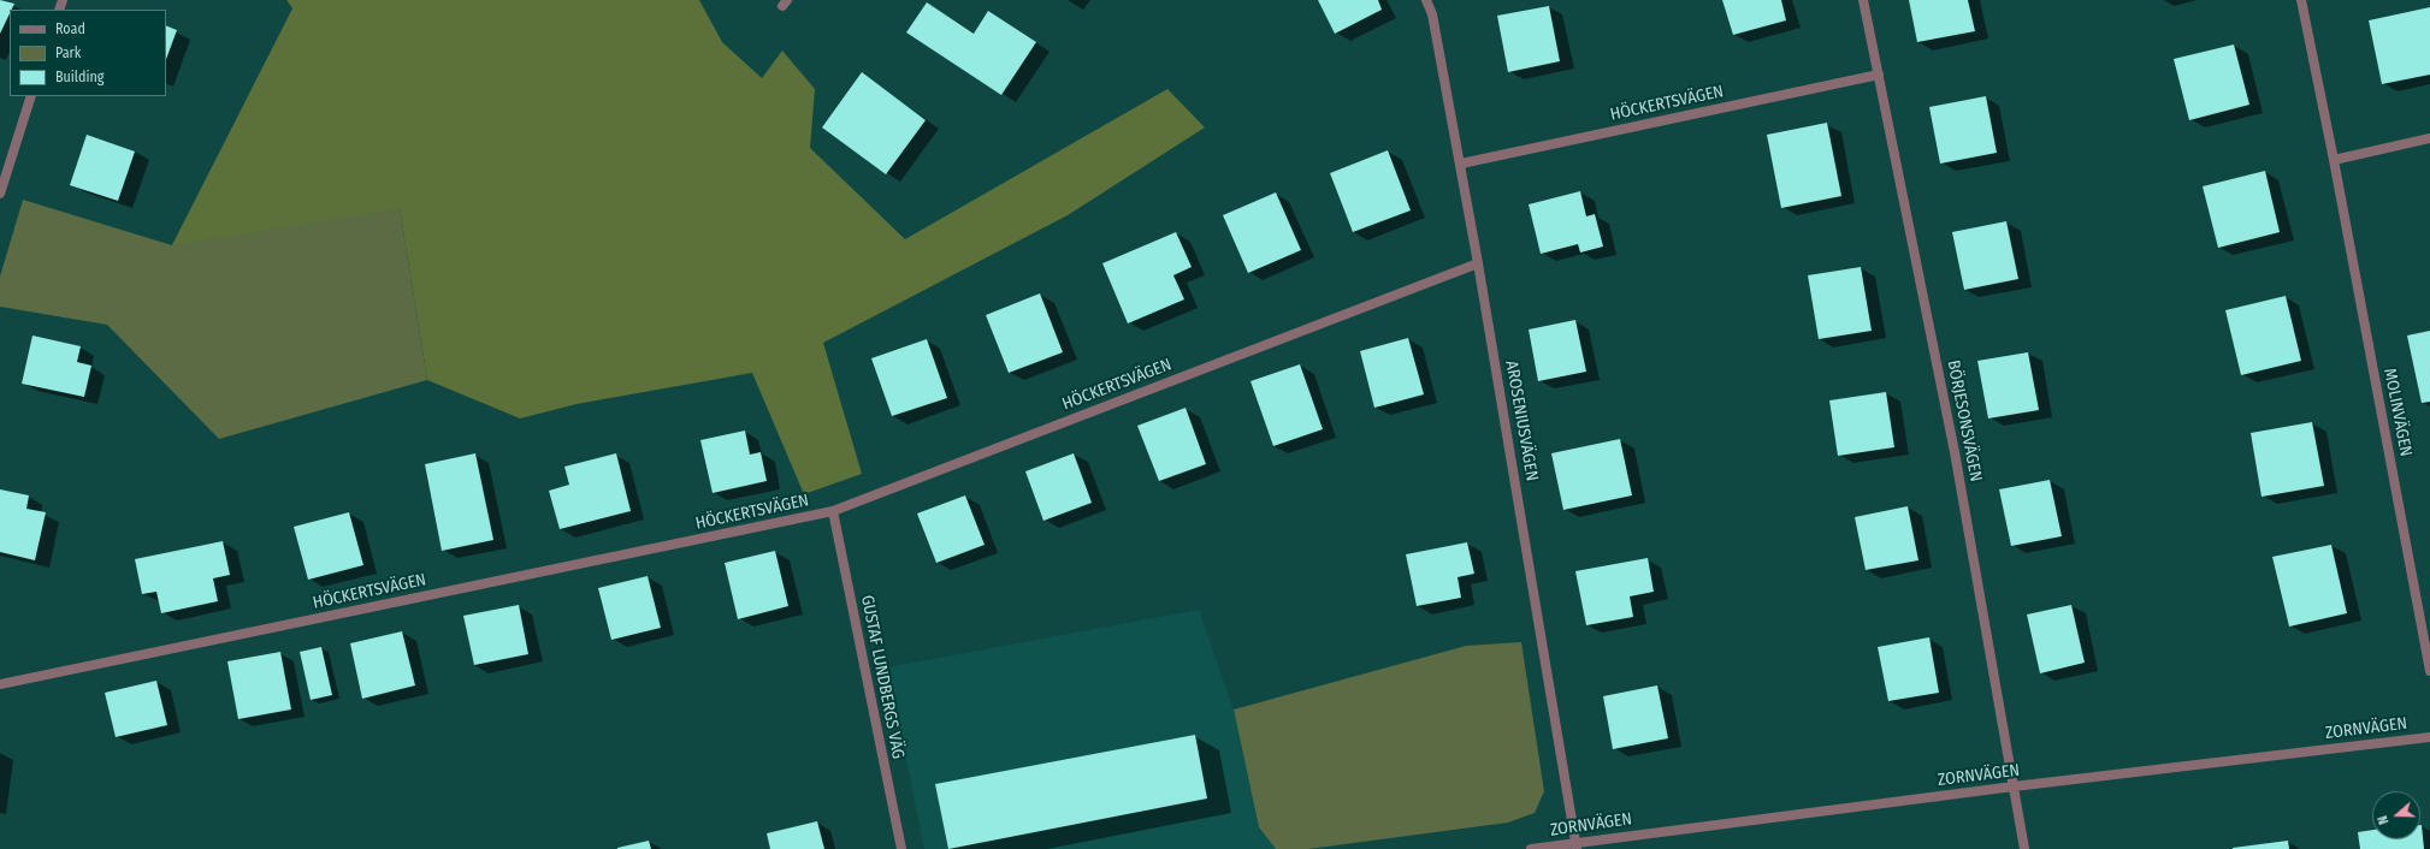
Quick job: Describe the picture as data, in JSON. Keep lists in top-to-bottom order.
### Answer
{
  "streets": {
    "street": [
      "HÖCKERTSVÄGEN",
      "MOLINVÄGEN",
      "AROSENIUSVÄGEN",
      "BÖRJESONSVÄGEN",
      "GUSTAF LUNDBERGS VÄG",
      "ZORNVÄGEN"
    ]
  },
  "crossings": [
    ["HÖCKERTSVÄGEN", "AROSENIUSVÄGEN"],
    ["HÖCKERTSVÄGEN", "BÖRJESONSVÄGEN"],
    ["HÖCKERTSVÄGEN", "GUSTAF LUNDBERGS VÄG"],
    ["AROSENIUSVÄGEN", "ZORNVÄGEN"],
    ["BÖRJESONSVÄGEN", "ZORNVÄGEN"]
  ],
  "legend": ["Road", "Park", "Building"],
  "north": "left"
}
